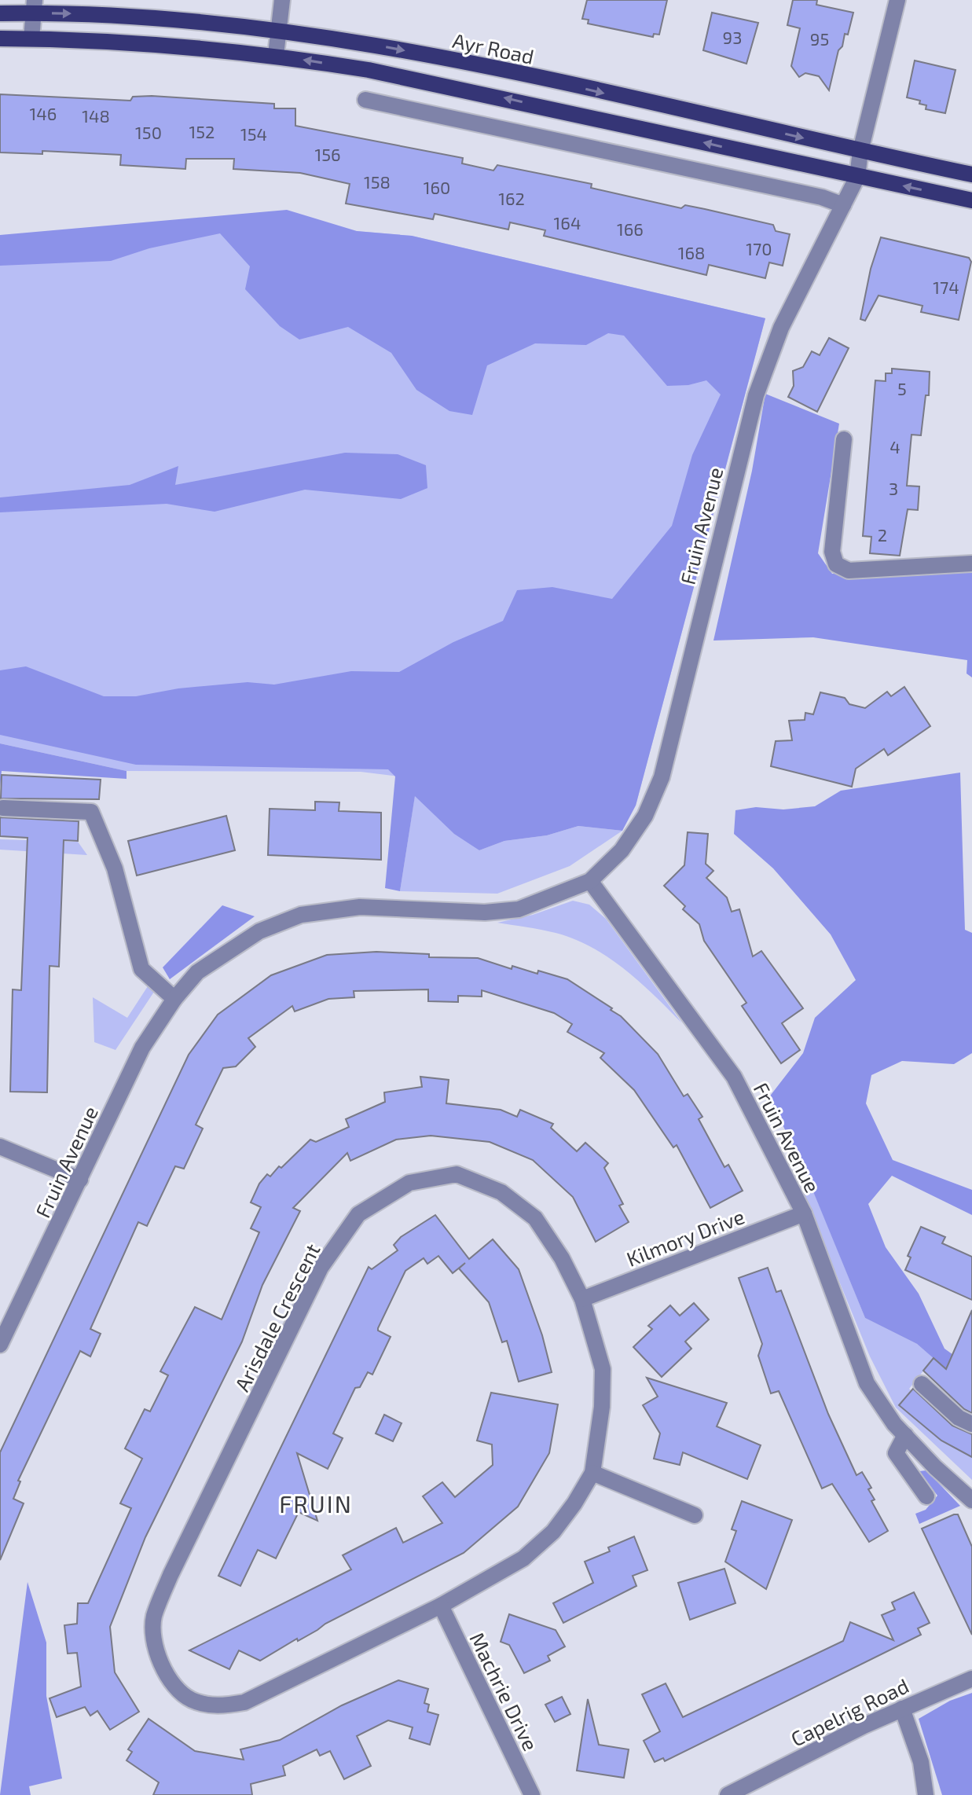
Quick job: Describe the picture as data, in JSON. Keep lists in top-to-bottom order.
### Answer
{
  "streets": {
    "main road": ["Ayr Road"],
    "street": [
      "Fruin Avenue",
      "Kilmory Drive",
      "Arisdale Crescent",
      "Machrie Drive",
      "Capelrig Road"
    ]
  },
  "crossings": [
    ["Ayr Road", "Fruin Avenue"],
    ["Fruin Avenue", "Kilmory Drive"],
    ["Kilmory Drive", "Arisdale Crescent"],
    ["Arisdale Crescent", "Machrie Drive"]
  ],
  "districts": ["FRUIN"],
  "house_numbers": [
    "93",
    "95",
    "146",
    "148",
    "152",
    "150",
    "154",
    "156",
    "158",
    "160",
    "162",
    "164",
    "166",
    "170",
    "168",
    "174",
    "5",
    "4",
    "3",
    "2"
  ]
}
